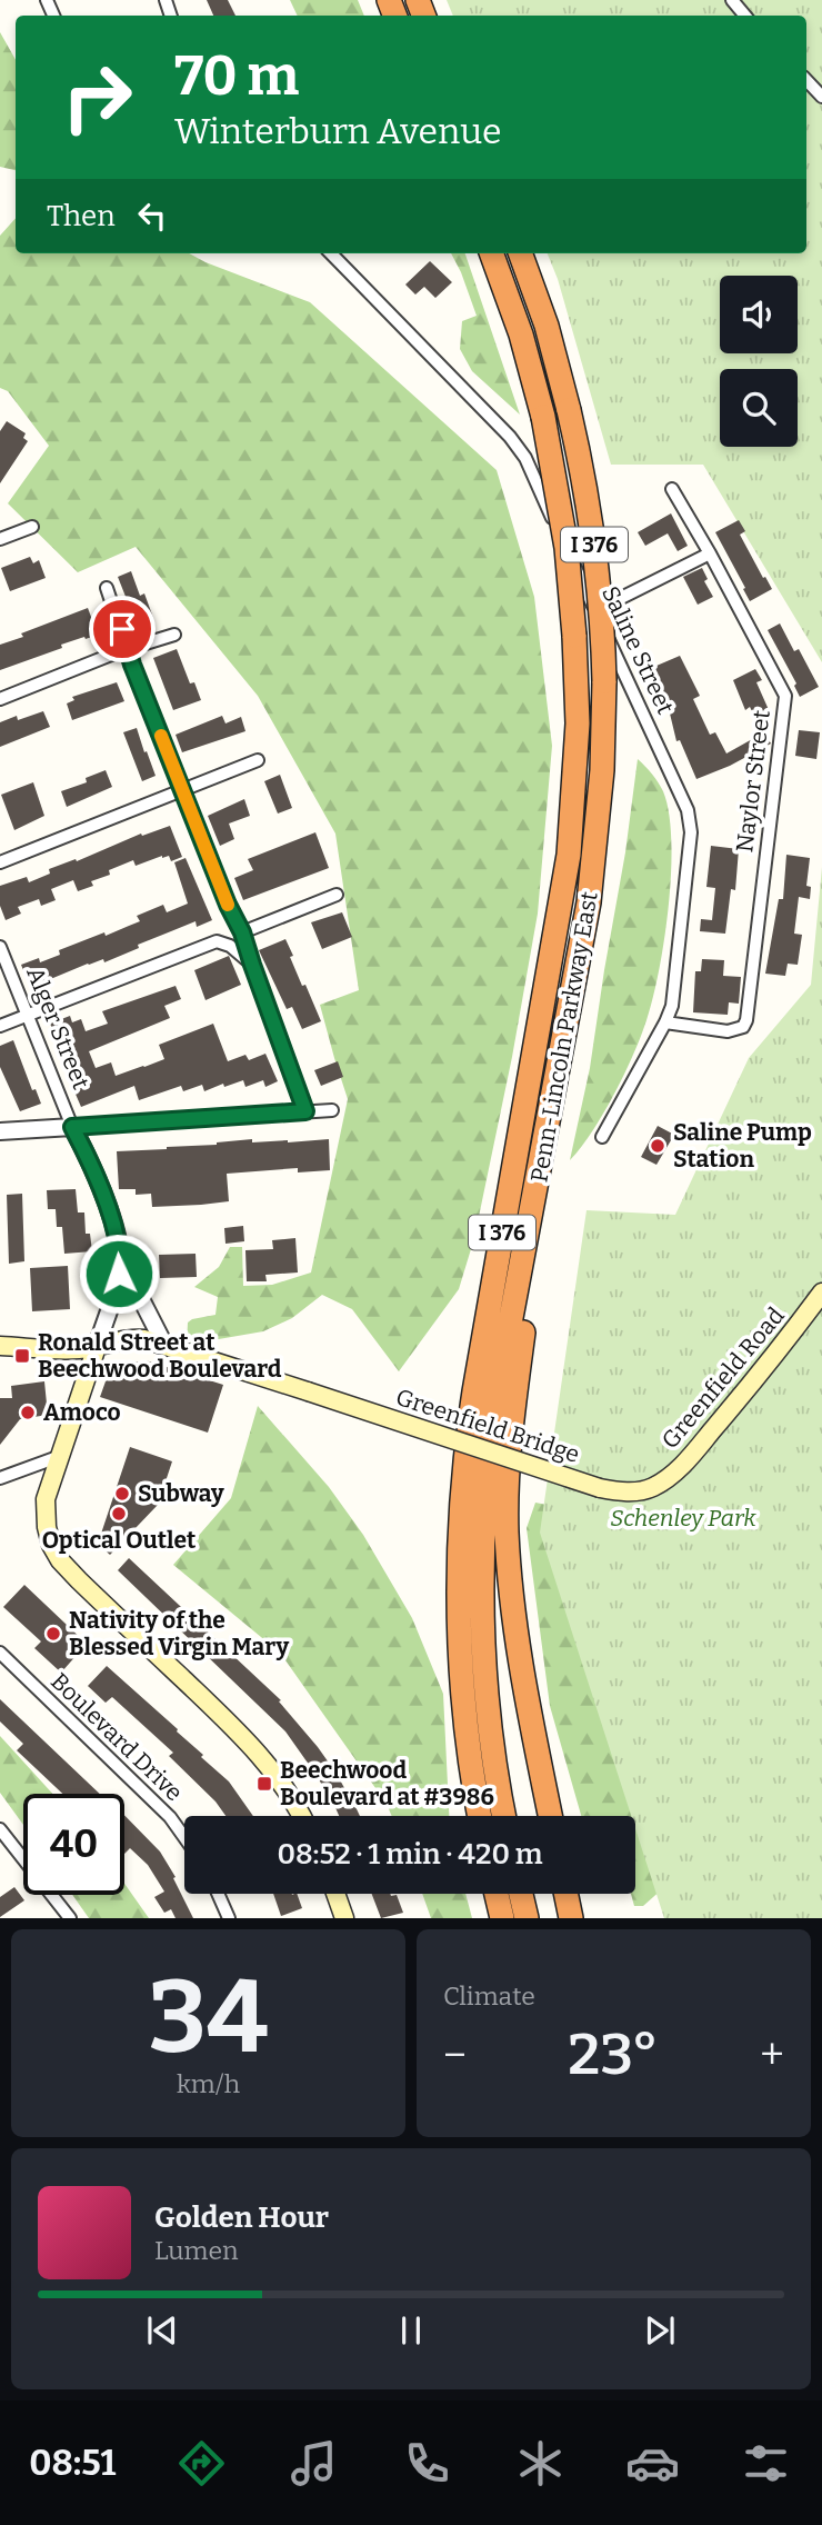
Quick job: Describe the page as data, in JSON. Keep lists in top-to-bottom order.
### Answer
{
  "streets": {
    "highway": ["I 376", "Penn-Lincoln Parkway East"],
    "main road": ["Greenfield Road", "Greenfield Bridge"],
    "street": [
      "Saline Street",
      "Naylor Street",
      "Alger Street",
      "Boulevard Drive"
    ]
  },
  "crossings": [
    ["Saline Street", "Naylor Street"],
    ["Alger Street", "Greenfield Bridge"],
    ["Greenfield Road", "Greenfield Bridge"]
  ],
  "parks": ["Schenley Park"],
  "places": {
    "other": [
      "Saline Pump Station",
      "Amoco",
      "Subway",
      "Optical Outlet",
      "Nativity of the Blessed Virgin Mary"
    ],
    "transit": ["Ronald Street at Beechwood Boulevard", "Beechwood Boulevard at #3986"]
  },
  "page": {
    "turn": ["70 m", "Winterburn Avenue"],
    "then": "Then",
    "limit": "40",
    "trip": "08:52 · 1 min · 420 m",
    "tile": [
      ["34", "km/h"],
      "Climate"
    ],
    "heat": ["−", "23°", "+"],
    "song": ["Golden Hour", "Lumen"],
    "tabs": "08:51"
  }
}
